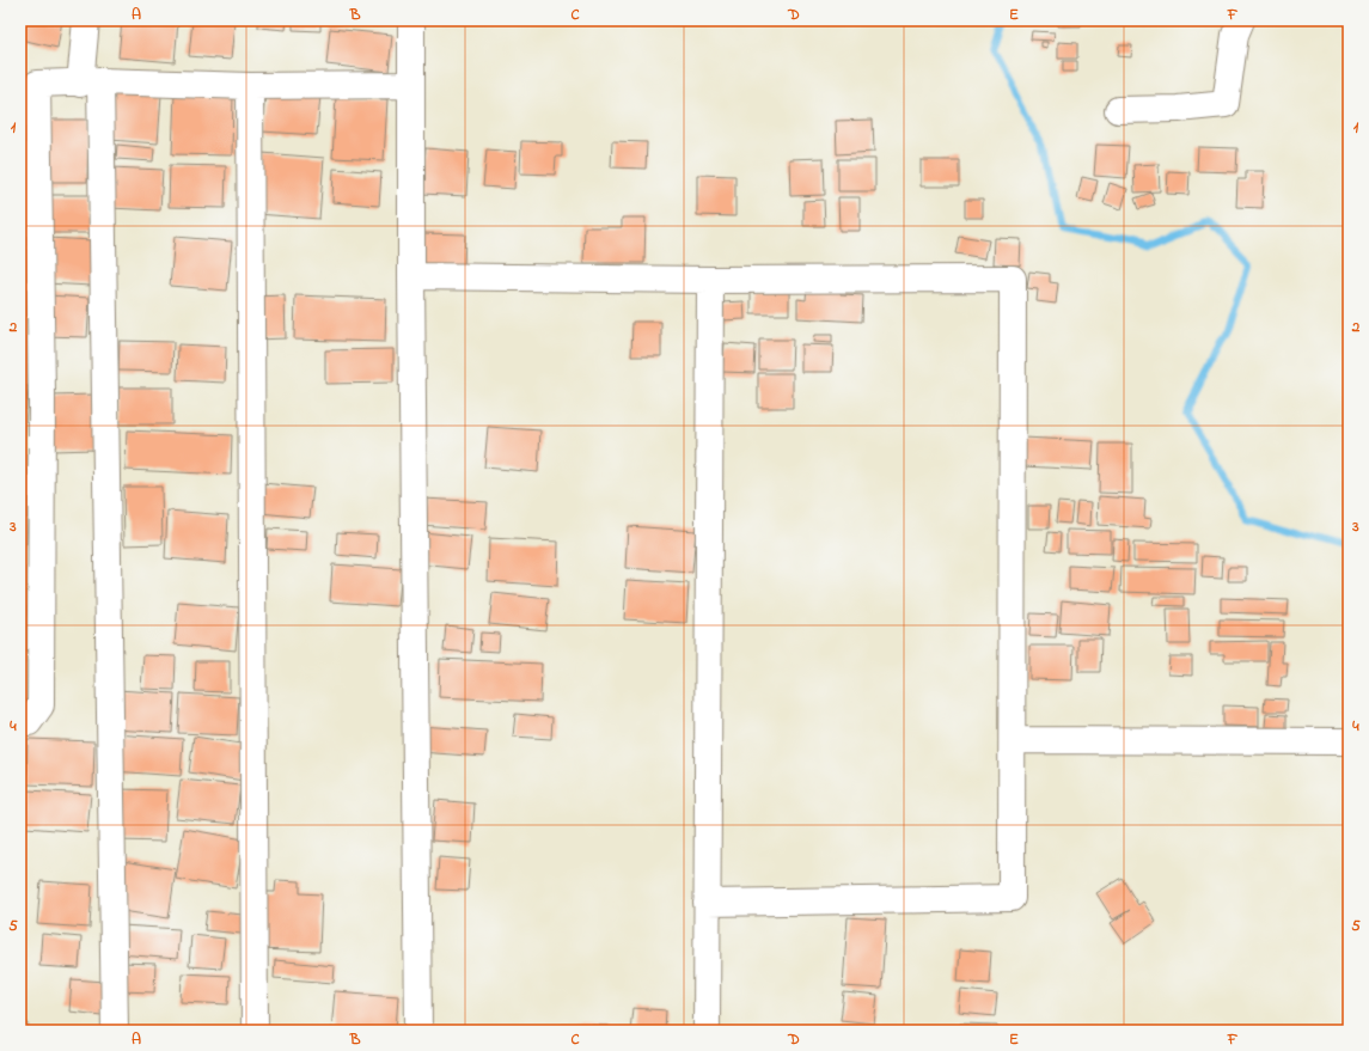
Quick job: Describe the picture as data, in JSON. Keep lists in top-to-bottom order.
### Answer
{
  "grid": {
    "columns": [
      "A",
      "B",
      "C",
      "D",
      "E",
      "F"
    ],
    "rows": [
      "1",
      "2",
      "3",
      "4",
      "5"
    ]
  }
}
